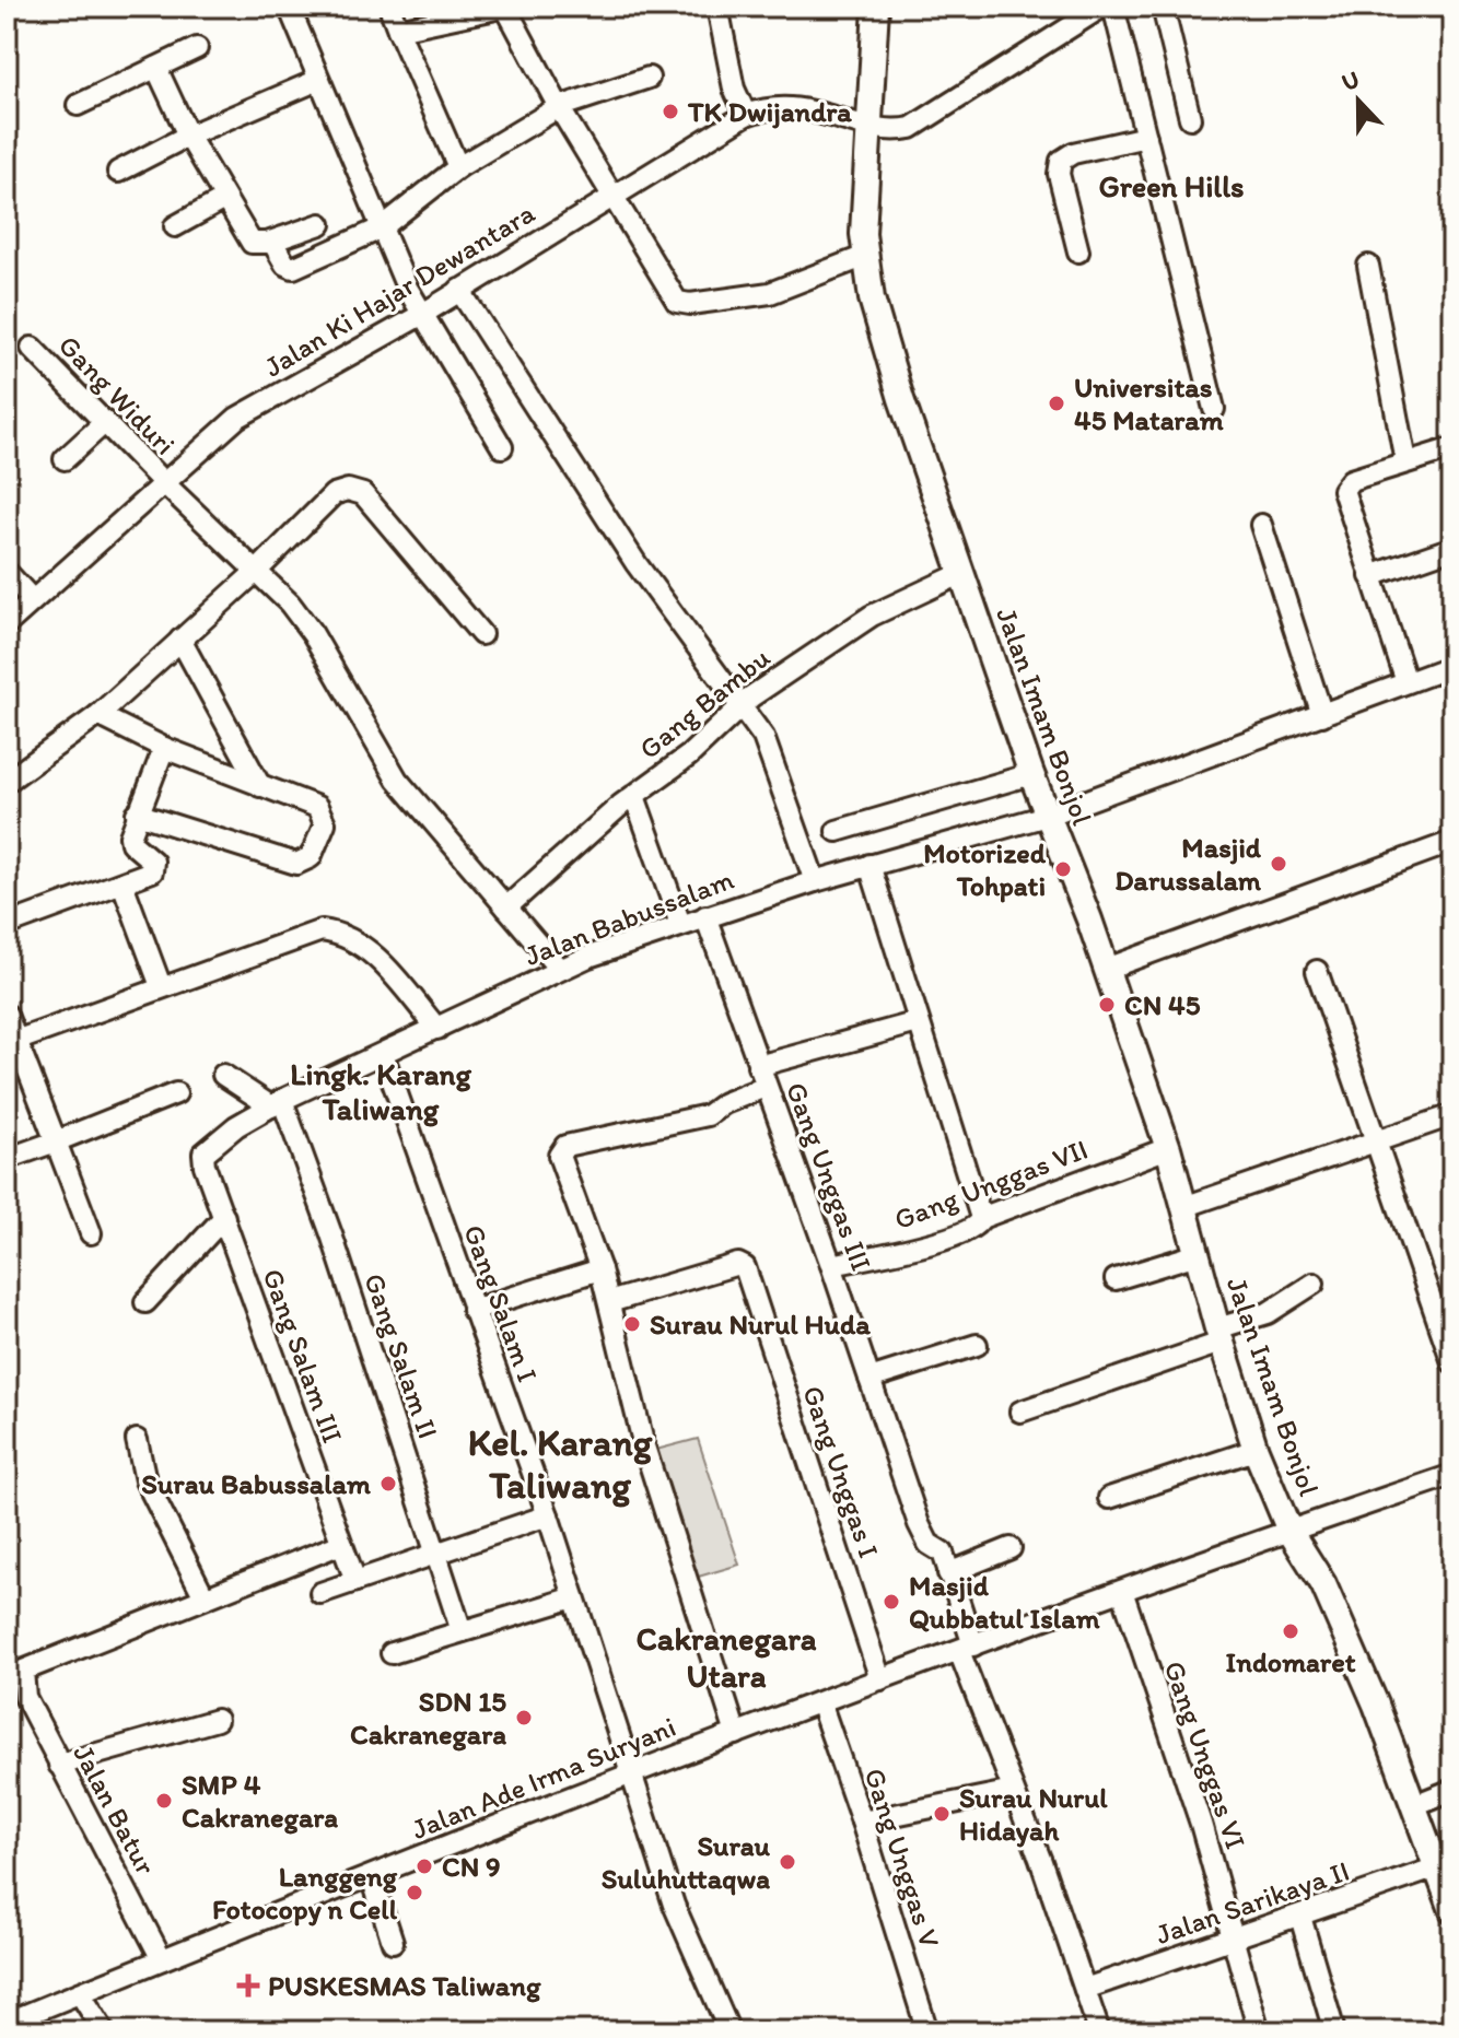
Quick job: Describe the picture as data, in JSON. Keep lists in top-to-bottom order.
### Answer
{
  "streets": {
    "main road": ["Jalan Imam Bonjol"],
    "street": [
      "Jalan Ki Hajar Dewantara",
      "Gang Widuri",
      "Gang Bambu",
      "Jalan Babussalam",
      "Gang Unggas III",
      "Gang Unggas VII",
      "Gang Salam I",
      "Gang Salam III",
      "Gang Salam II",
      "Gang Unggas I",
      "Gang Unggas VI",
      "Jalan Ade Irma Suryani",
      "Jalan Batur",
      "Gang Unggas V",
      "Jalan Sarikaya II"
    ]
  },
  "crossings": [
    ["Jalan Ki Hajar Dewantara", "Gang Widuri"],
    ["Jalan Ki Hajar Dewantara", "Jalan Imam Bonjol"],
    ["Gang Widuri", "Gang Bambu"],
    ["Gang Widuri", "Jalan Babussalam"],
    ["Gang Bambu", "Jalan Imam Bonjol"],
    ["Jalan Imam Bonjol", "Jalan Babussalam"],
    ["Jalan Imam Bonjol", "Gang Unggas VII"],
    ["Jalan Imam Bonjol", "Jalan Ade Irma Suryani"],
    ["Jalan Imam Bonjol", "Jalan Sarikaya II"],
    ["Jalan Babussalam", "Gang Unggas III"],
    ["Jalan Babussalam", "Gang Salam I"],
    ["Jalan Babussalam", "Gang Salam III"],
    ["Jalan Babussalam", "Gang Salam II"],
    ["Gang Unggas III", "Gang Unggas VII"],
    ["Gang Unggas III", "Jalan Ade Irma Suryani"],
    ["Gang Unggas III", "Jalan Sarikaya II"],
    ["Gang Salam I", "Jalan Ade Irma Suryani"],
    ["Gang Unggas I", "Jalan Ade Irma Suryani"],
    ["Gang Unggas VI", "Jalan Ade Irma Suryani"],
    ["Gang Unggas VI", "Jalan Sarikaya II"],
    ["Jalan Ade Irma Suryani", "Jalan Batur"],
    ["Jalan Ade Irma Suryani", "Gang Unggas V"]
  ],
  "districts": [
    "Green Hills",
    "Lingk. Karang Taliwang",
    "Kel. Karang Taliwang",
    "Cakranegara Utara"
  ],
  "places": {
    "other": [
      "TK Dwijandra",
      "Universitas 45 Mataram",
      "Masjid Darussalam",
      "Motorized Tohpati",
      "CN 45",
      "Surau Nurul Huda",
      "Surau Babussalam",
      "Masjid Qubbatul Islam",
      "Indomaret",
      "SDN 15 Cakranegara",
      "SMP 4 Cakranegara",
      "Surau Nurul Hidayah",
      "Surau Suluhuttaqwa",
      "CN 9",
      "Langgeng Fotocopy n Cell"
    ],
    "health": ["PUSKESMAS Taliwang"]
  },
  "north": "top"
}
